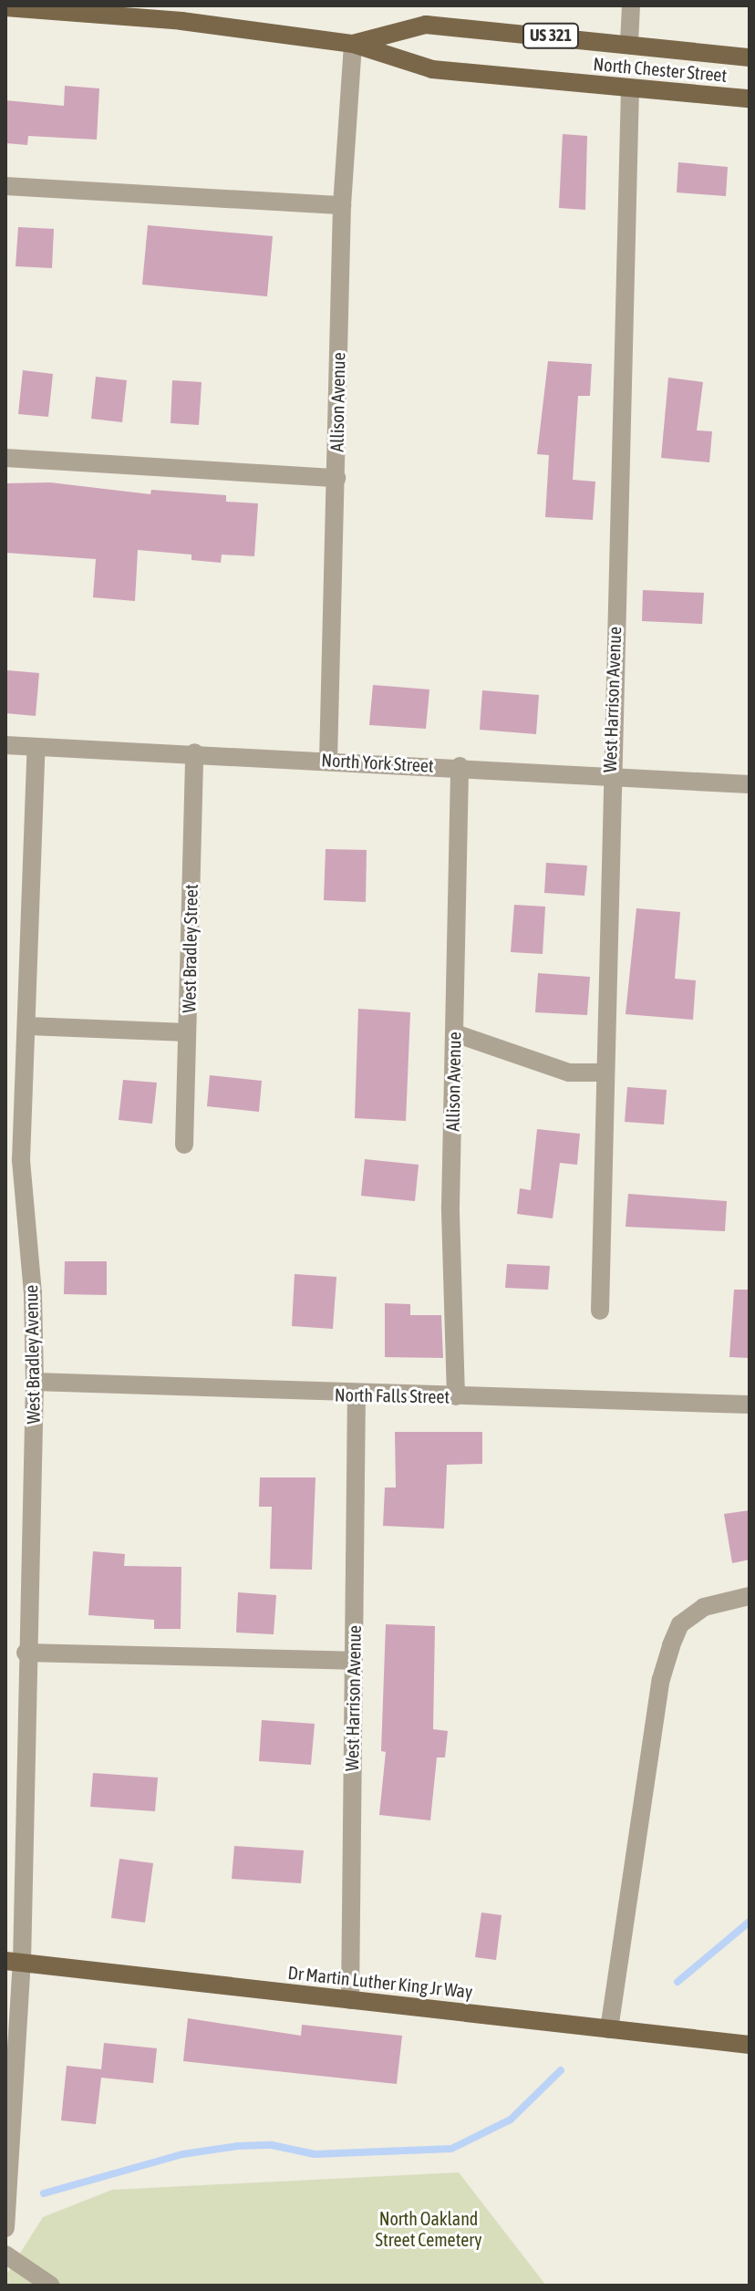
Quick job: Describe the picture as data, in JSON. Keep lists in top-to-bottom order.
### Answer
{
  "streets": {
    "main road": ["US 321", "North Chester Street", "Dr Martin Luther King Jr Way"],
    "street": [
      "Allison Avenue",
      "West Harrison Avenue",
      "North York Street",
      "West Bradley Street",
      "West Bradley Avenue",
      "North Falls Street"
    ]
  },
  "crossings": [
    ["North Chester Street", "Allison Avenue"],
    ["North Chester Street", "West Harrison Avenue"],
    ["Allison Avenue", "North York Street"],
    ["Allison Avenue", "North Falls Street"],
    ["West Harrison Avenue", "North York Street"],
    ["West Harrison Avenue", "North Falls Street"],
    ["West Harrison Avenue", "Dr Martin Luther King Jr Way"],
    ["North York Street", "West Bradley Street"],
    ["North York Street", "West Bradley Avenue"],
    ["West Bradley Avenue", "North Falls Street"],
    ["West Bradley Avenue", "Dr Martin Luther King Jr Way"]
  ],
  "parks": ["North Oakland Street Cemetery"]
}
